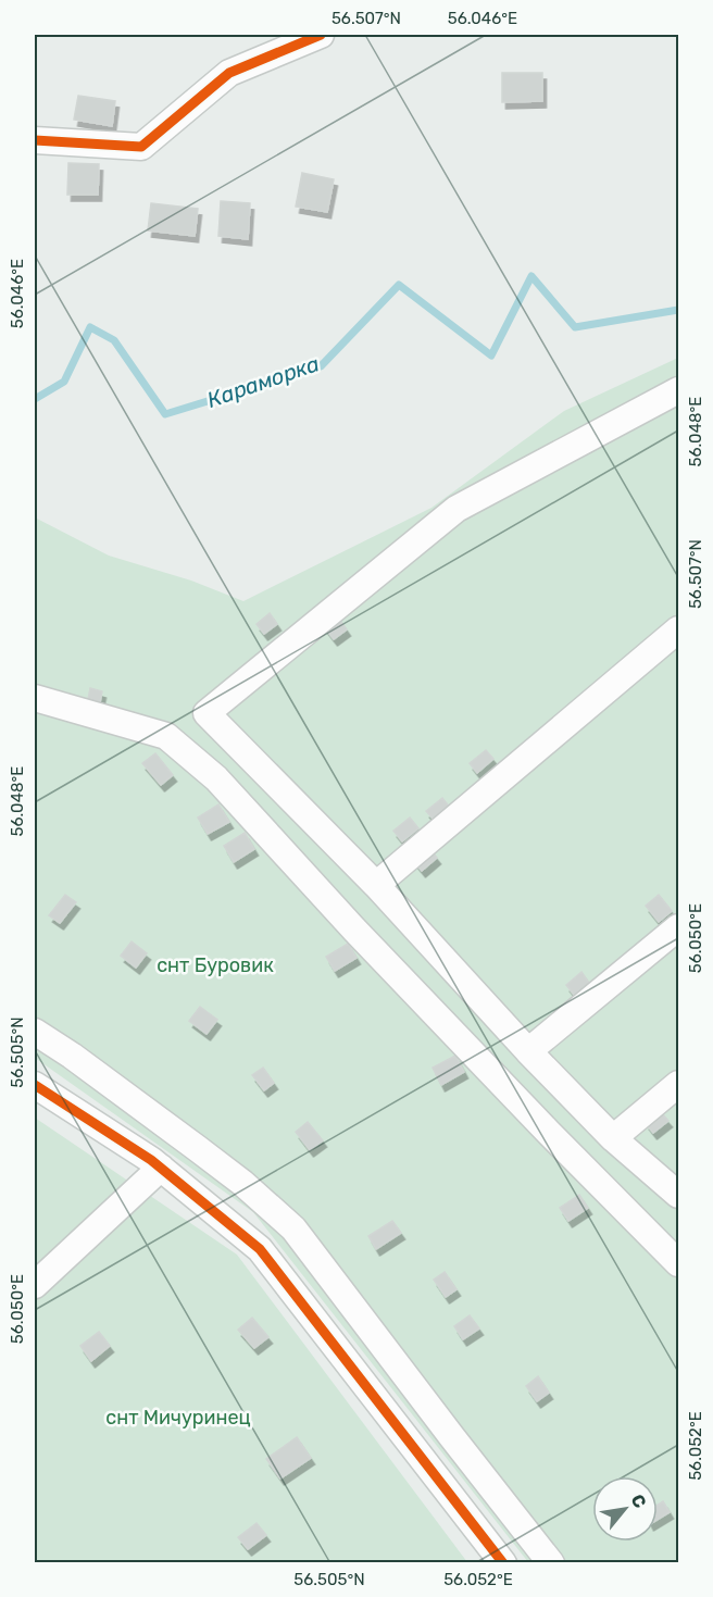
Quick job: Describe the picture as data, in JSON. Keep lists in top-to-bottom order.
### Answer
{
  "water": ["Караморка"],
  "parks": ["снт Буровик", "снт Мичуринец"],
  "north": "top right",
  "coordinates": [
    "56.507°N",
    "56.046°E",
    "56.048°E",
    "56.050°E",
    "56.505°N",
    "56.052°E"
  ]
}
